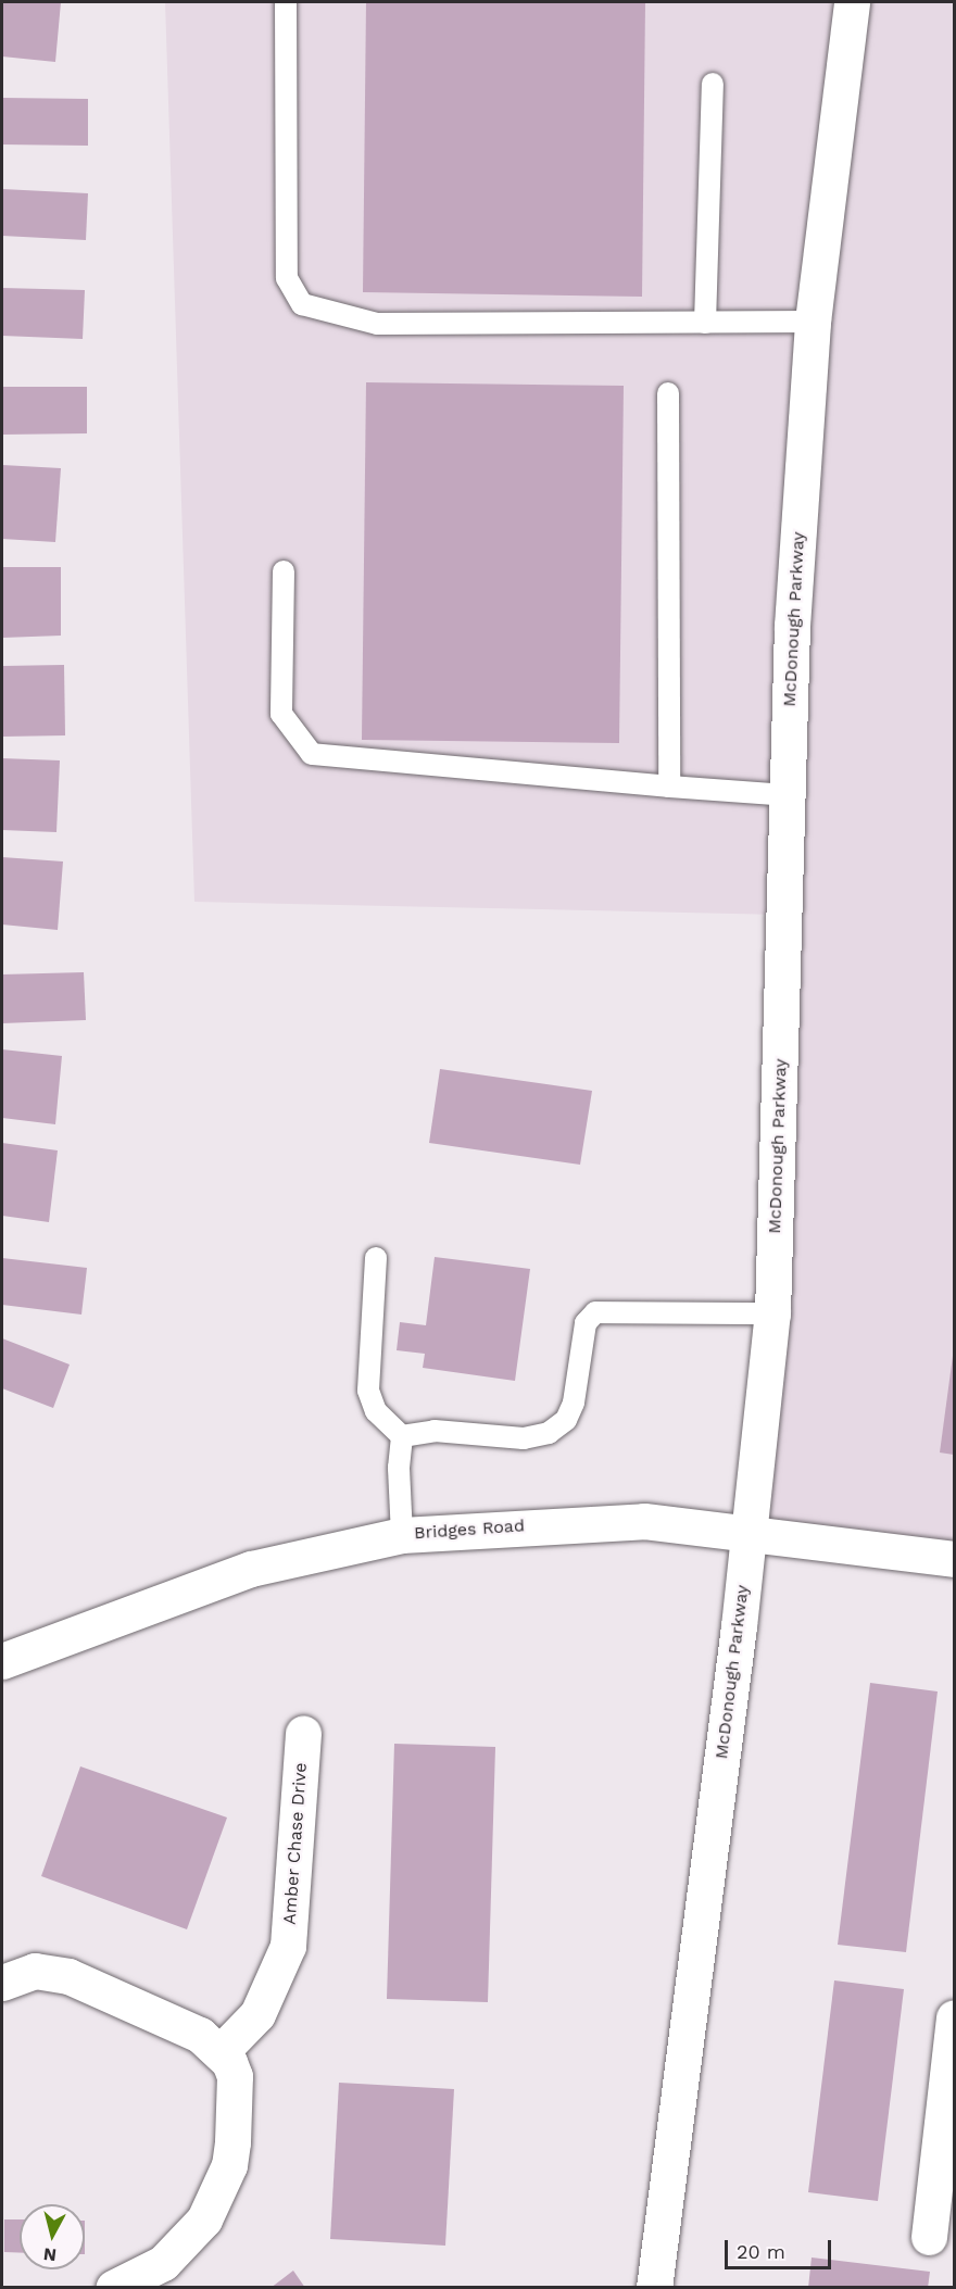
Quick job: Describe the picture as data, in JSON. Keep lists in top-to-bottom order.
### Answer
{
  "streets": {
    "street": ["McDonough Parkway", "Bridges Road", "Amber Chase Drive"]
  },
  "crossings": [
    ["McDonough Parkway", "Bridges Road"]
  ],
  "scale_bar": "20 m",
  "north": "bottom"
}
